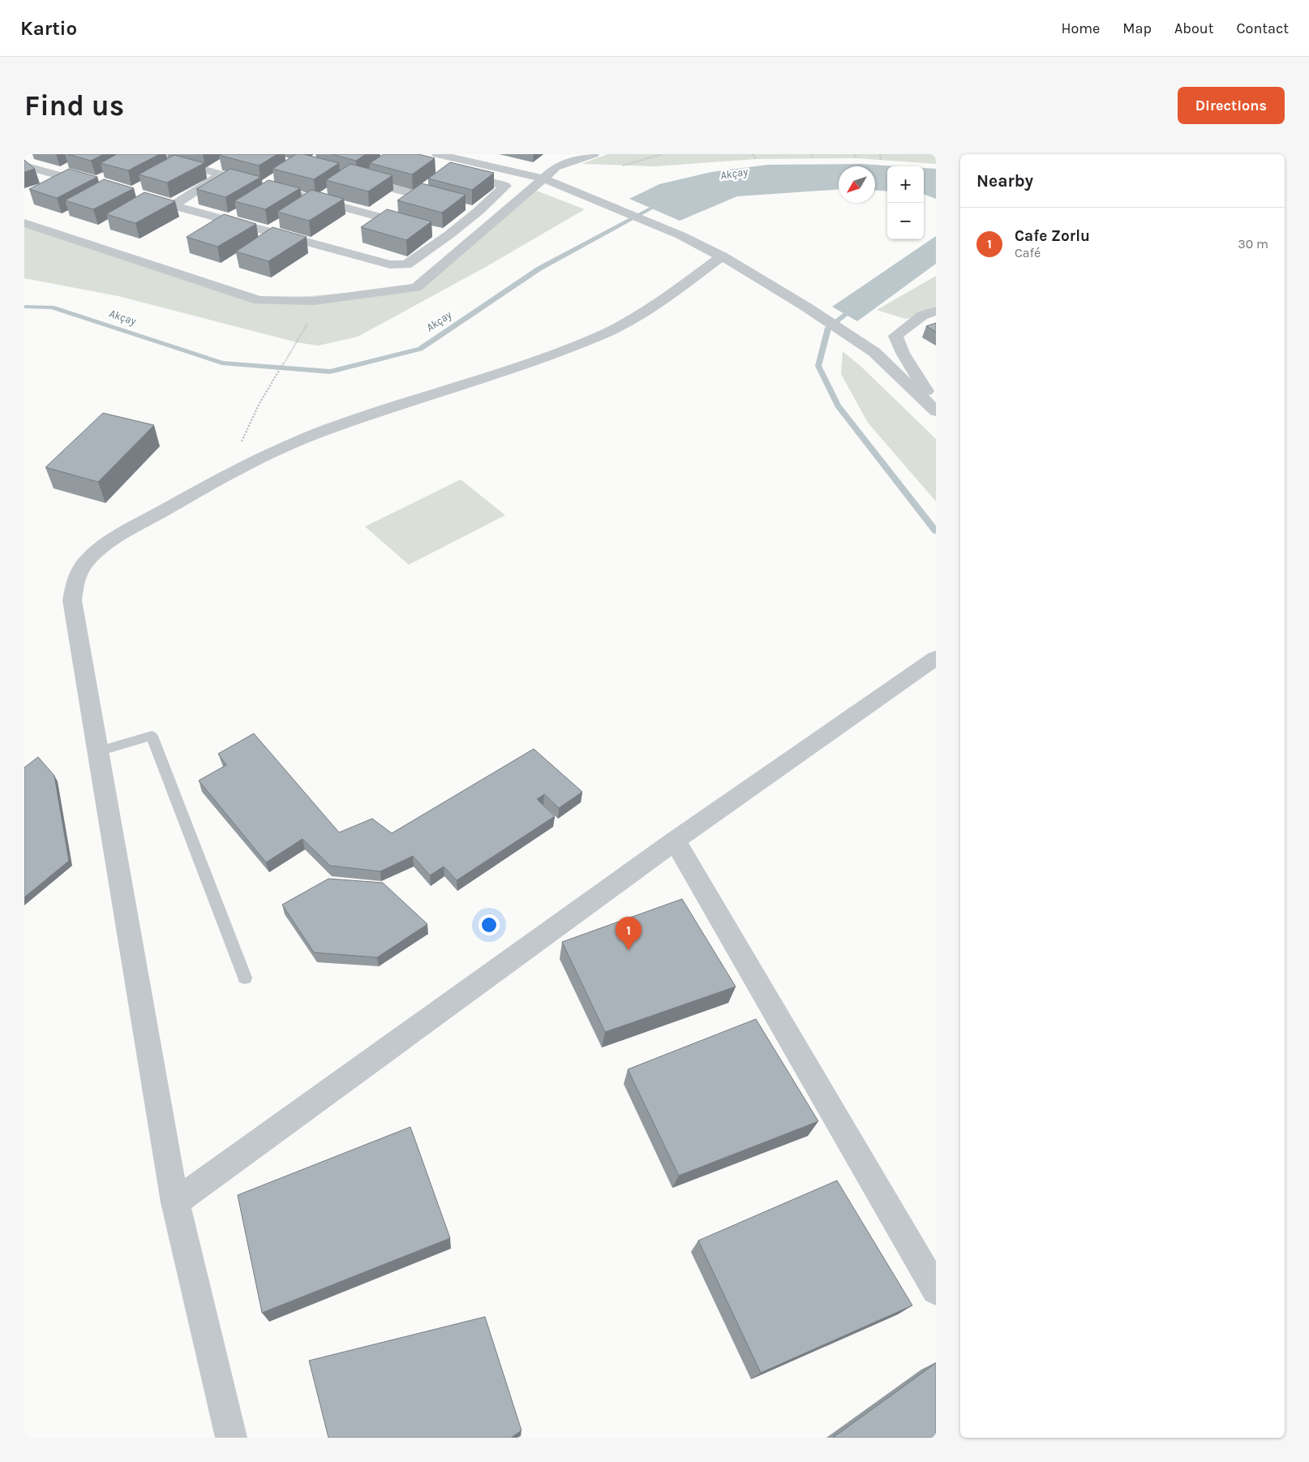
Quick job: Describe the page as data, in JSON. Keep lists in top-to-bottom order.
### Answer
{
  "water": ["Akçay"],
  "north": "bottom left",
  "page": {
    "header": "Kartio",
    "nav": [
      "Home",
      "Map",
      "About",
      "Contact"
    ],
    "buttons": "Directions",
    "title": "Find us",
    "heading": "Nearby",
    "map_buttons": ["+", "−"],
    "list": [
      {
        "mark": "1",
        "name": "Cafe Zorlu",
        "note": "Café",
        "value": "30 m"
      }
    ],
    "pins": "1"
  }
}
